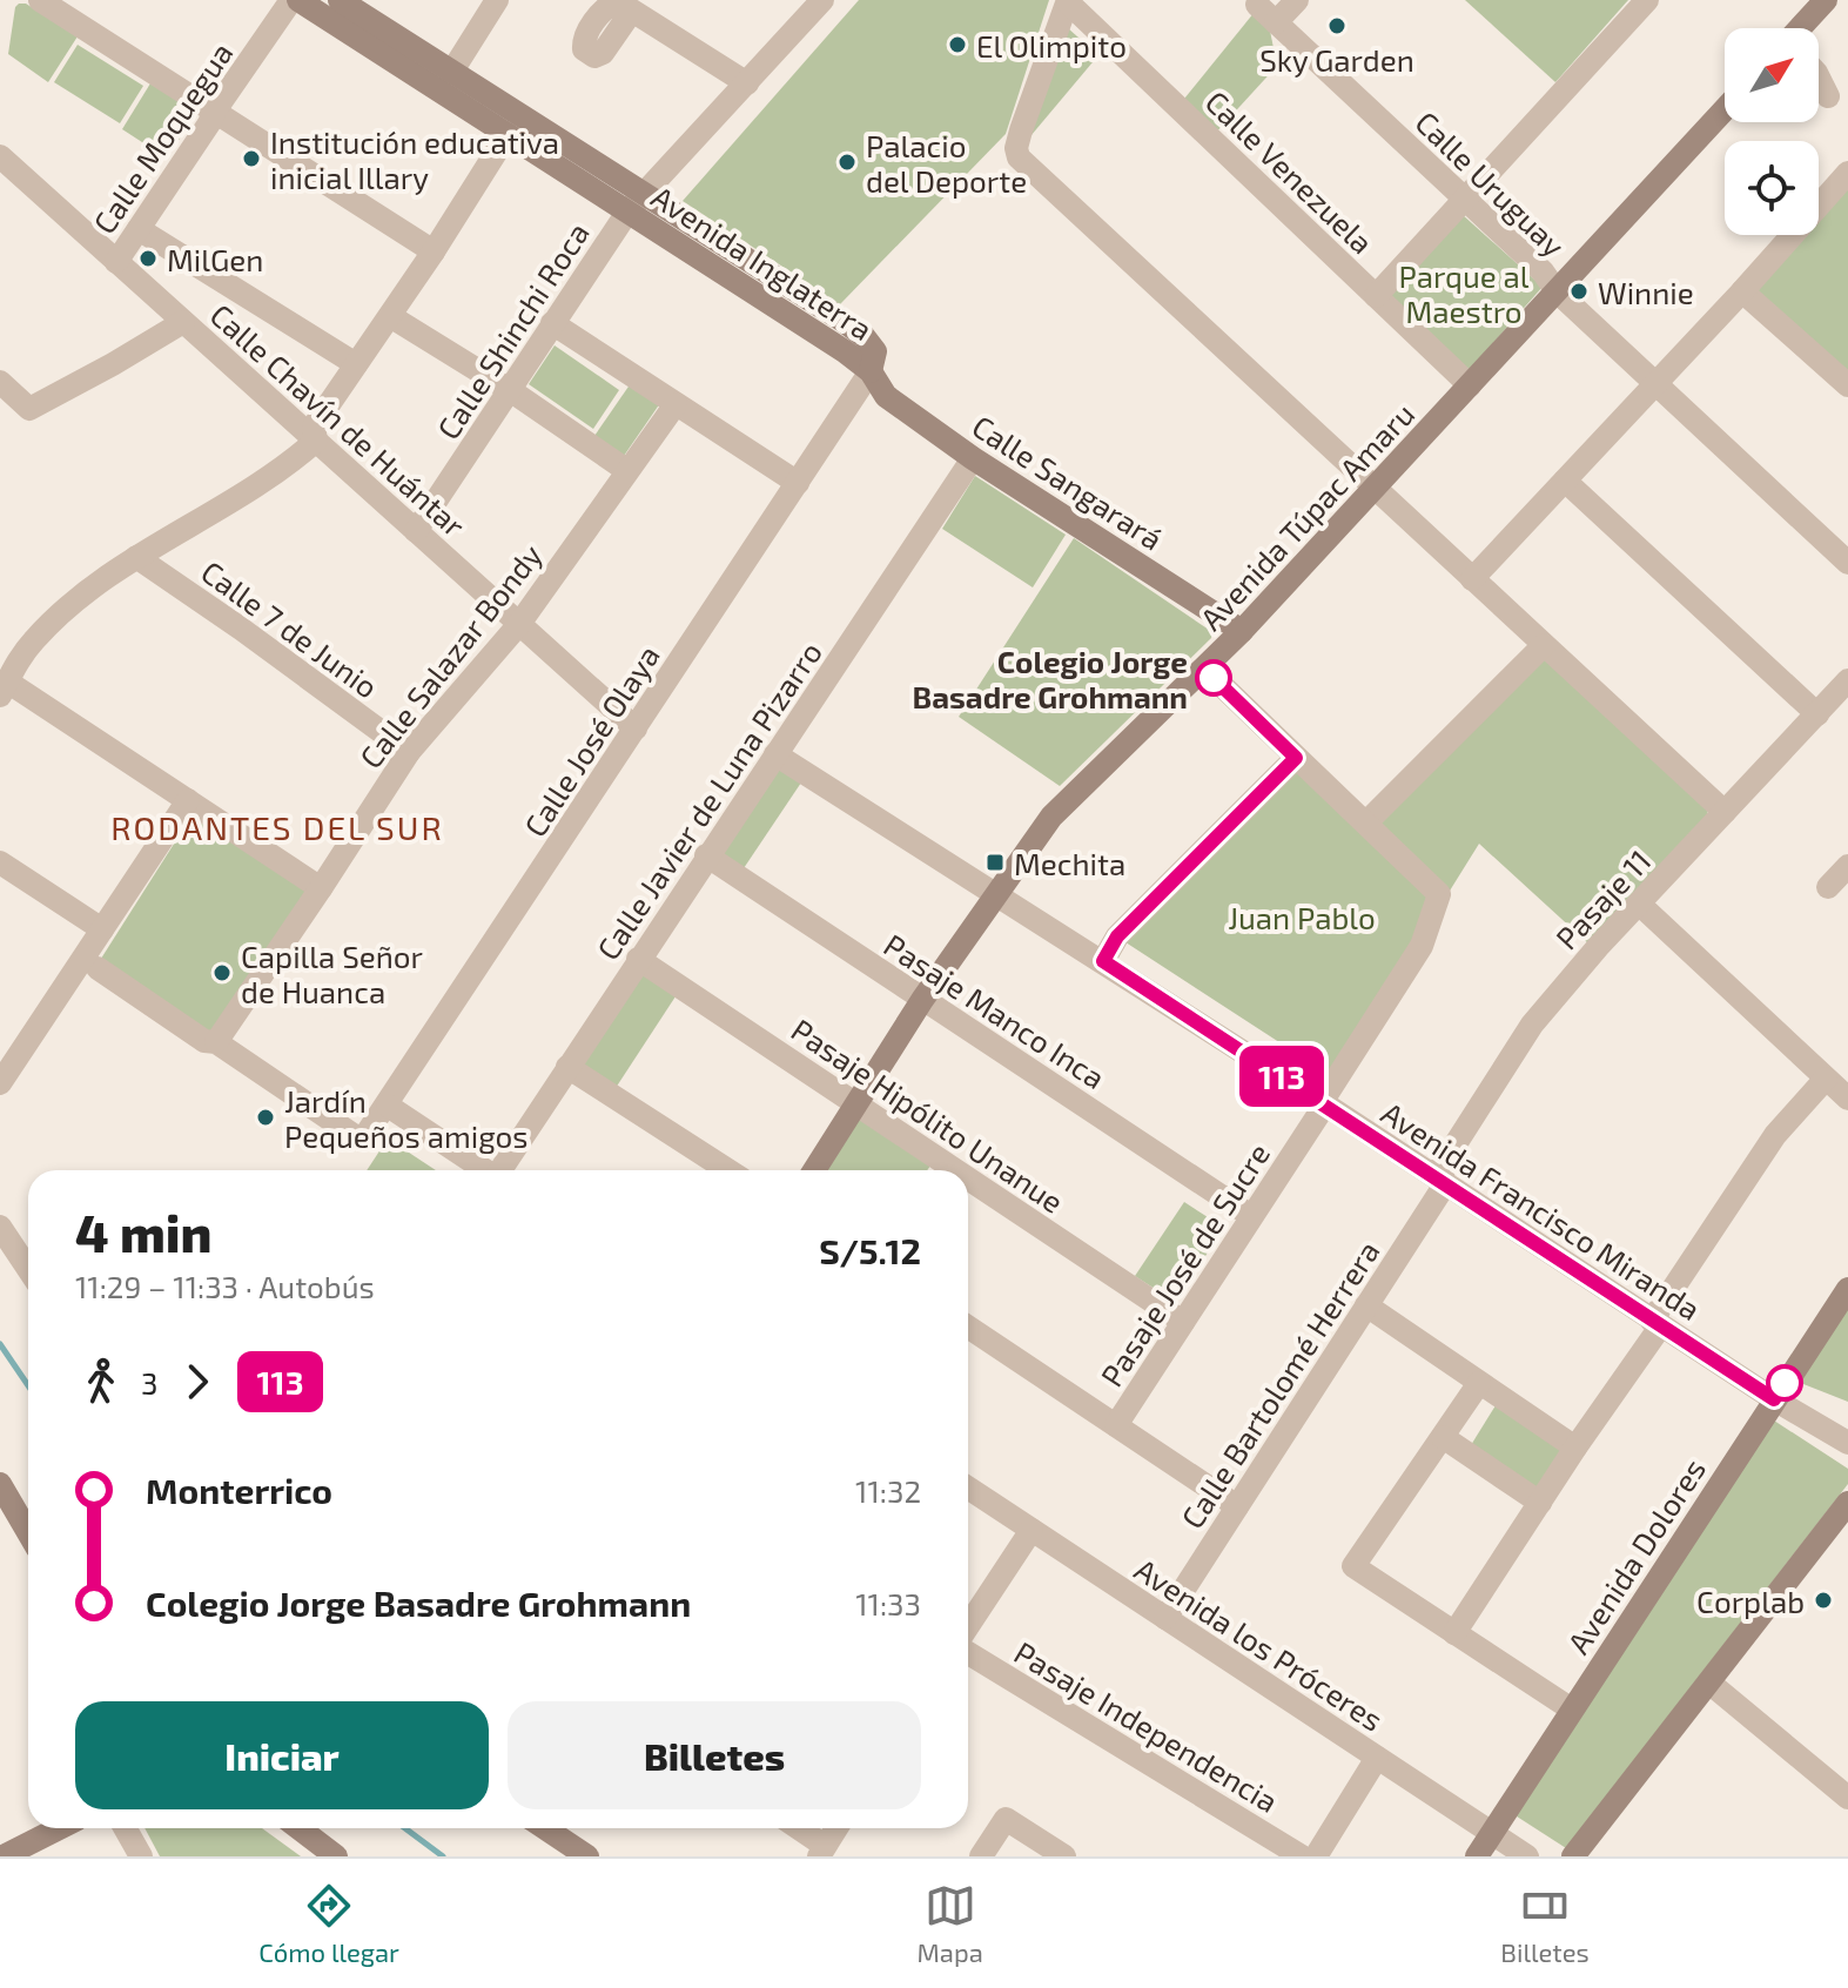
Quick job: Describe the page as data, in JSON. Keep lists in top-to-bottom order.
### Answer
{
  "streets": {
    "street": [
      "Calle Moquegua",
      "Calle Venezuela",
      "Calle Uruguay",
      "Avenida Inglaterra",
      "Calle Shinchi Roca",
      "Calle Chavín de Huántar",
      "Calle Sangarará",
      "Avenida Túpac Amaru",
      "Calle 7 de Junio",
      "Calle Salazar Bondy",
      "Calle José Olaya",
      "Calle Javier de Luna Pizarro",
      "Pasaje 11",
      "Pasaje Manco Inca",
      "Pasaje Hipólito Unanue",
      "Avenida Francisco Miranda",
      "Pasaje José de Sucre",
      "Calle Bartolomé Herrera",
      "Avenida Dolores",
      "Avenida los Próceres",
      "Pasaje Independencia"
    ]
  },
  "crossings": [
    ["Calle Moquegua", "Avenida Inglaterra"],
    ["Calle Moquegua", "Calle Chavín de Huántar"],
    ["Calle Venezuela", "Avenida Túpac Amaru"],
    ["Calle Uruguay", "Avenida Túpac Amaru"],
    ["Avenida Inglaterra", "Calle Shinchi Roca"],
    ["Avenida Inglaterra", "Calle Sangarará"],
    ["Avenida Inglaterra", "Calle José Olaya"],
    ["Calle Shinchi Roca", "Calle Chavín de Huántar"],
    ["Calle Chavín de Huántar", "Calle Salazar Bondy"],
    ["Calle Chavín de Huántar", "Calle José Olaya"],
    ["Calle Sangarará", "Avenida Túpac Amaru"],
    ["Calle Sangarará", "Calle José Olaya"],
    ["Calle Sangarará", "Calle Javier de Luna Pizarro"],
    ["Avenida Túpac Amaru", "Pasaje Manco Inca"],
    ["Avenida Túpac Amaru", "Pasaje Hipólito Unanue"],
    ["Avenida Túpac Amaru", "Avenida Francisco Miranda"],
    ["Calle 7 de Junio", "Calle Salazar Bondy"],
    ["Calle Salazar Bondy", "Calle José Olaya"],
    ["Calle Javier de Luna Pizarro", "Pasaje Manco Inca"],
    ["Calle Javier de Luna Pizarro", "Pasaje Hipólito Unanue"],
    ["Calle Javier de Luna Pizarro", "Avenida Francisco Miranda"],
    ["Pasaje 11", "Avenida Francisco Miranda"],
    ["Pasaje 11", "Calle Bartolomé Herrera"],
    ["Pasaje Manco Inca", "Pasaje José de Sucre"],
    ["Pasaje Hipólito Unanue", "Pasaje José de Sucre"],
    ["Avenida Francisco Miranda", "Pasaje José de Sucre"],
    ["Avenida Francisco Miranda", "Calle Bartolomé Herrera"],
    ["Avenida Francisco Miranda", "Avenida Dolores"],
    ["Calle Bartolomé Herrera", "Avenida los Próceres"],
    ["Avenida Dolores", "Avenida los Próceres"]
  ],
  "districts": ["RODANTES DEL SUR"],
  "parks": ["Parque al Maestro", "Juan Pablo"],
  "places": {
    "other": [
      "Sky Garden",
      "El Olimpito",
      "Institución educativa inicial Illary",
      "Palacio del Deporte",
      "MilGen",
      "Winnie",
      "Colegio Jorge Basadre Grohmann",
      "Capilla Señor de Huanca",
      "Jardín Pequeños amigos",
      "Corplab"
    ],
    "transit": ["Mechita"]
  },
  "lines": ["bus line 113"],
  "north": "top right",
  "page": {
    "on_map": "113",
    "heading": ["4 min", "11:29 – 11:33 · Autobús", "S/5.12"],
    "legs": ["3", "113"],
    "list": [
      {
        "name": "Monterrico",
        "value": "11:32"
      },
      {
        "name": "Colegio Jorge Basadre Grohmann",
        "value": "11:33"
      }
    ],
    "buttons": ["Iniciar", "Billetes"],
    "tabs": ["Cómo llegar", "Mapa", "Billetes"]
  }
}
